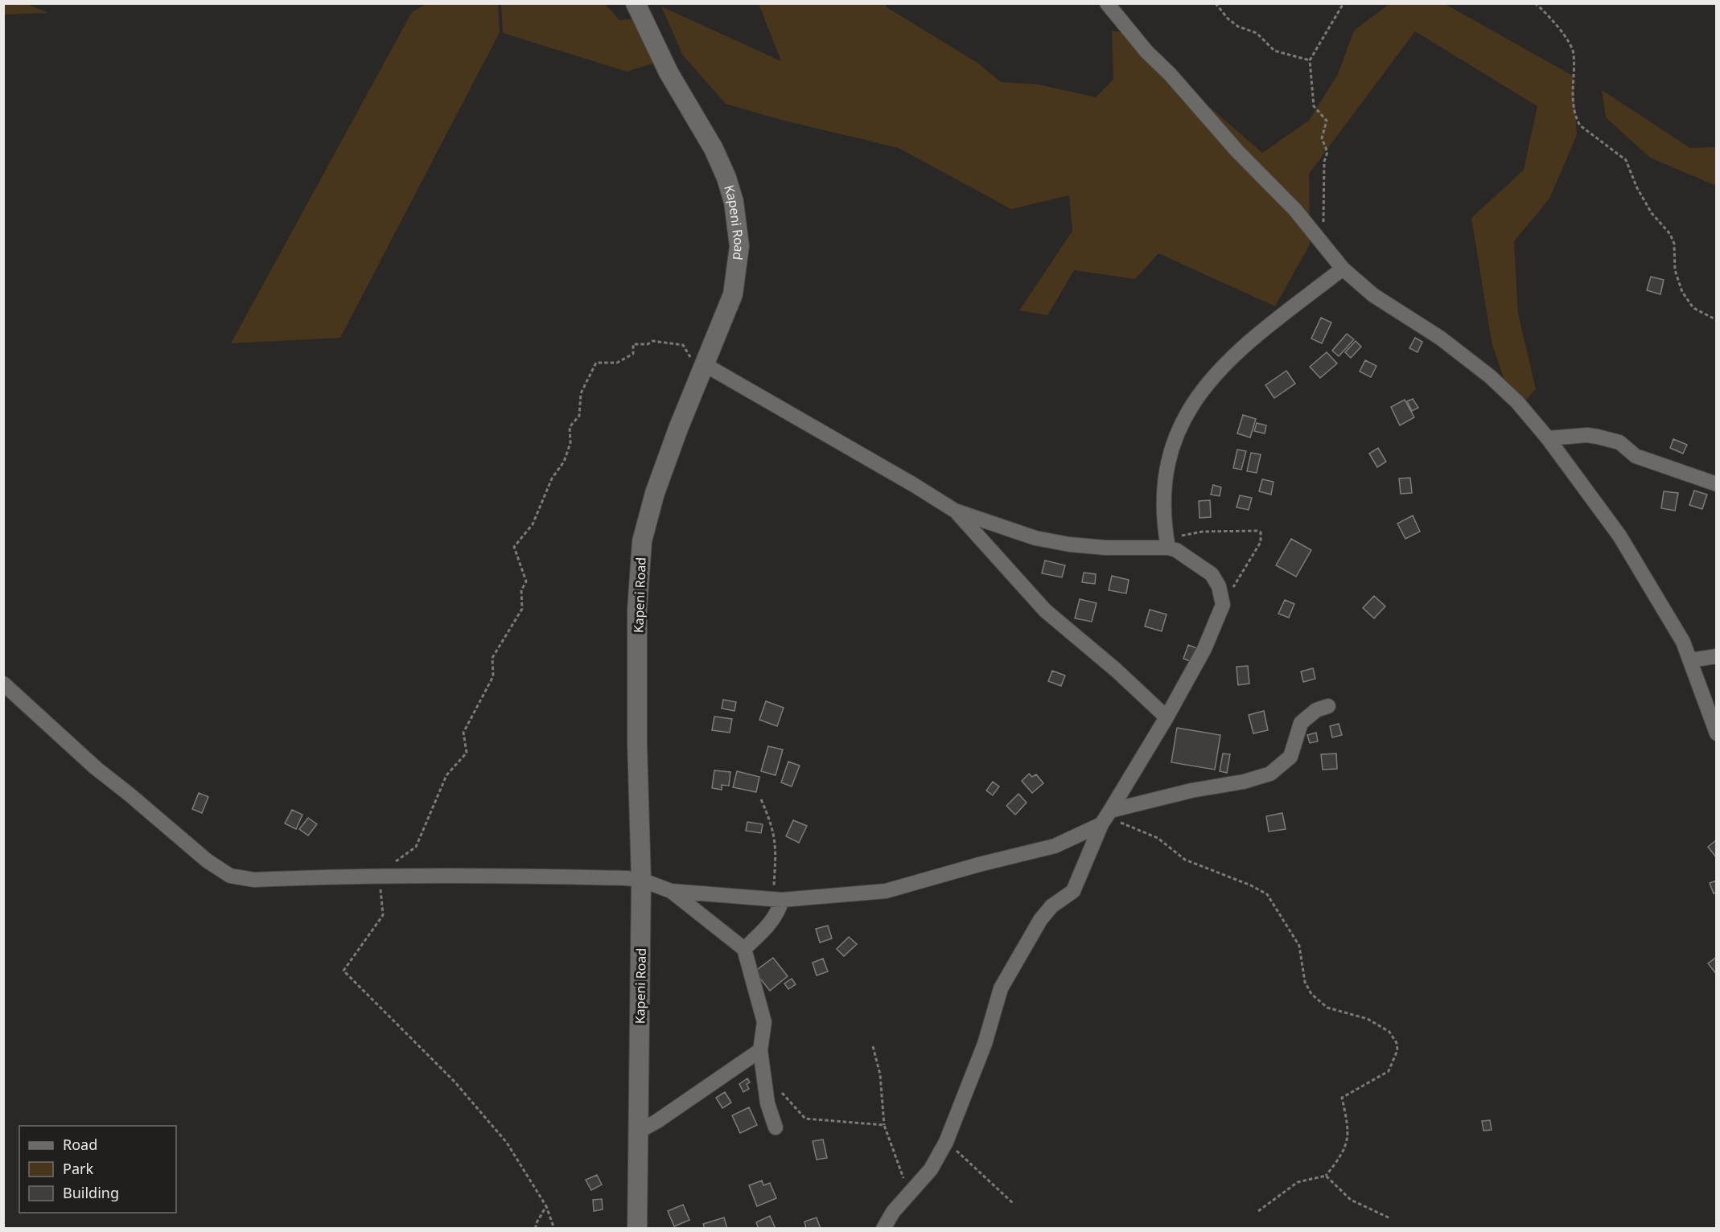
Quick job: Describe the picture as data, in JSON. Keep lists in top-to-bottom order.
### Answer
{
  "streets": {
    "main road": ["Kapeni Road"]
  },
  "legend": ["Road", "Park", "Building"]
}
